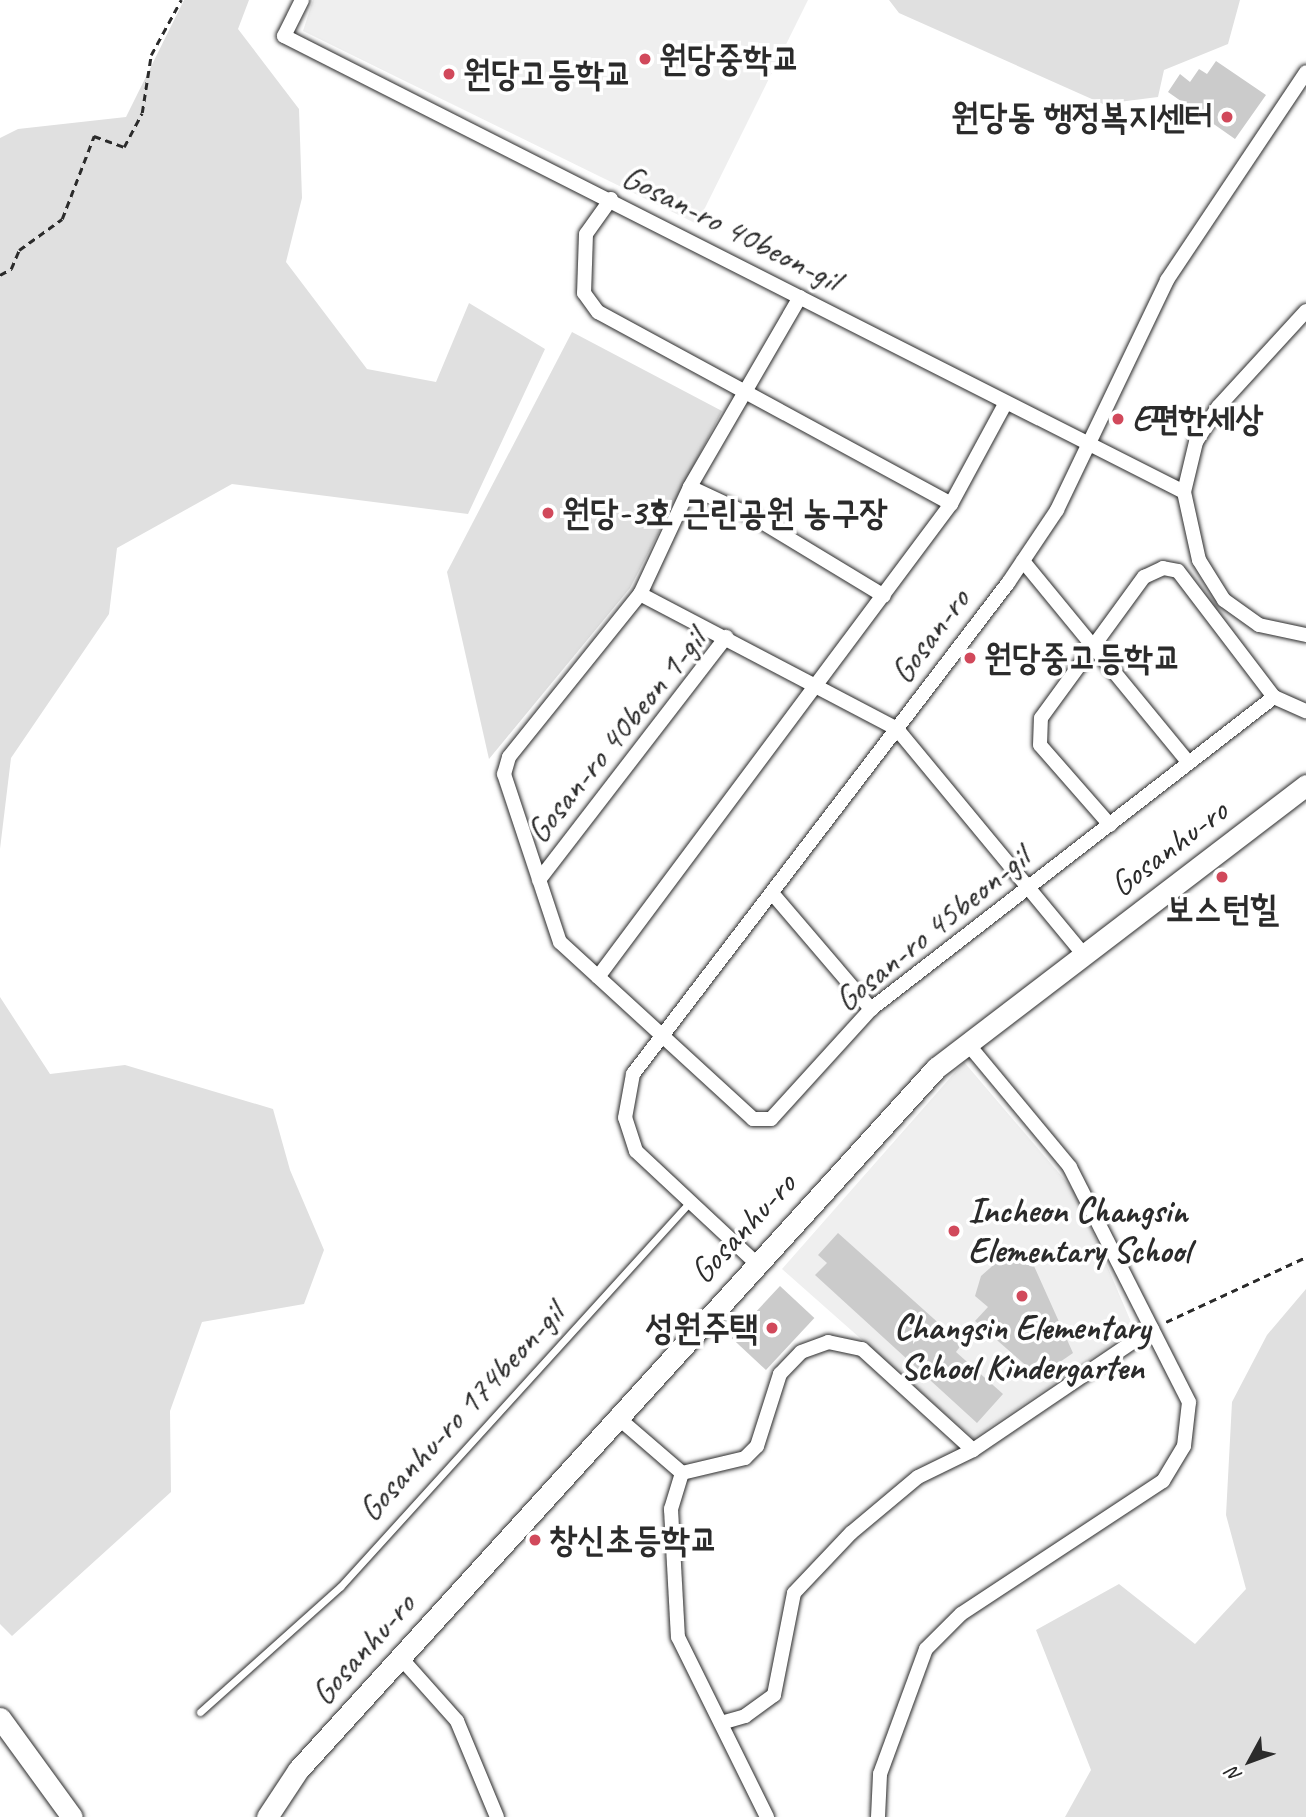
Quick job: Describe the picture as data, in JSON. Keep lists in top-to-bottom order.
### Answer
{
  "streets": {
    "main road": ["Gosanhu-ro"],
    "street": [
      "Gosan-ro 40beon-gil",
      "Gosan-ro",
      "Gosan-ro 40beon 1-gil",
      "Gosan-ro 45beon-gil"
    ],
    "lane": ["Gosanhu-ro 174beon-gil"]
  },
  "crossings": [
    ["Gosan-ro 40beon-gil", "Gosan-ro"],
    ["Gosan-ro 40beon-gil", "Gosan-ro 45beon-gil"],
    ["Gosan-ro", "Gosan-ro 40beon 1-gil"],
    ["Gosan-ro", "Gosan-ro 45beon-gil"],
    ["Gosan-ro", "Gosanhu-ro 174beon-gil"],
    ["Gosan-ro 40beon 1-gil", "Gosan-ro 45beon-gil"]
  ],
  "places": [
    "원당중학교",
    "원당고등학교",
    "원당동 행정복지센터",
    "E편한세상",
    "원당-3호 근린공원 농구장",
    "원당중고등학교",
    "보스턴힐",
    "Incheon Changsin Elementary School",
    "Changsin Elementary School Kindergarten",
    "성원주택",
    "창신초등학교"
  ],
  "north": "bottom left"
}
